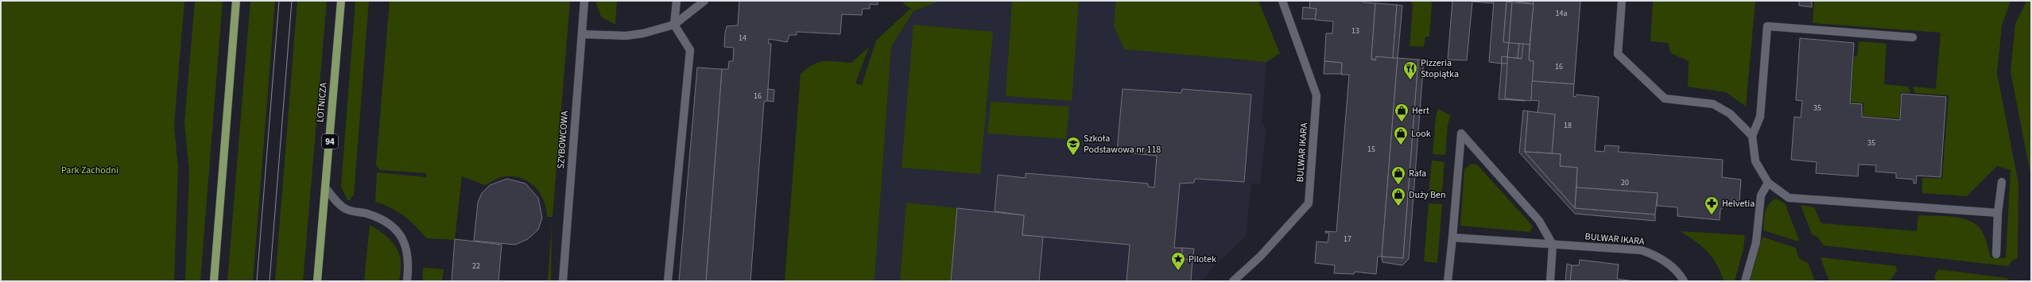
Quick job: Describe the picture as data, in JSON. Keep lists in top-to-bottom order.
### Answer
{
  "streets": {
    "main road": ["LOTNICZA", "94"],
    "street": ["SZYBOWCOWA", "BULWAR IKARA"]
  },
  "parks": ["Park Zachodni"],
  "places": {
    "restaurant": ["Pizzeria Stopiątka"],
    "shop": [
      "Hert",
      "Look",
      "Rafa",
      "Duży Ben"
    ],
    "school or university": ["Szkoła Podstawowa nr 118"],
    "pharmacy": ["Helvetia"],
    "place": ["Pilotek"]
  },
  "house_numbers": [
    "14a",
    "13",
    "14",
    "16",
    "16",
    "35",
    "18",
    "35",
    "15",
    "20",
    "17",
    "22"
  ]
}
